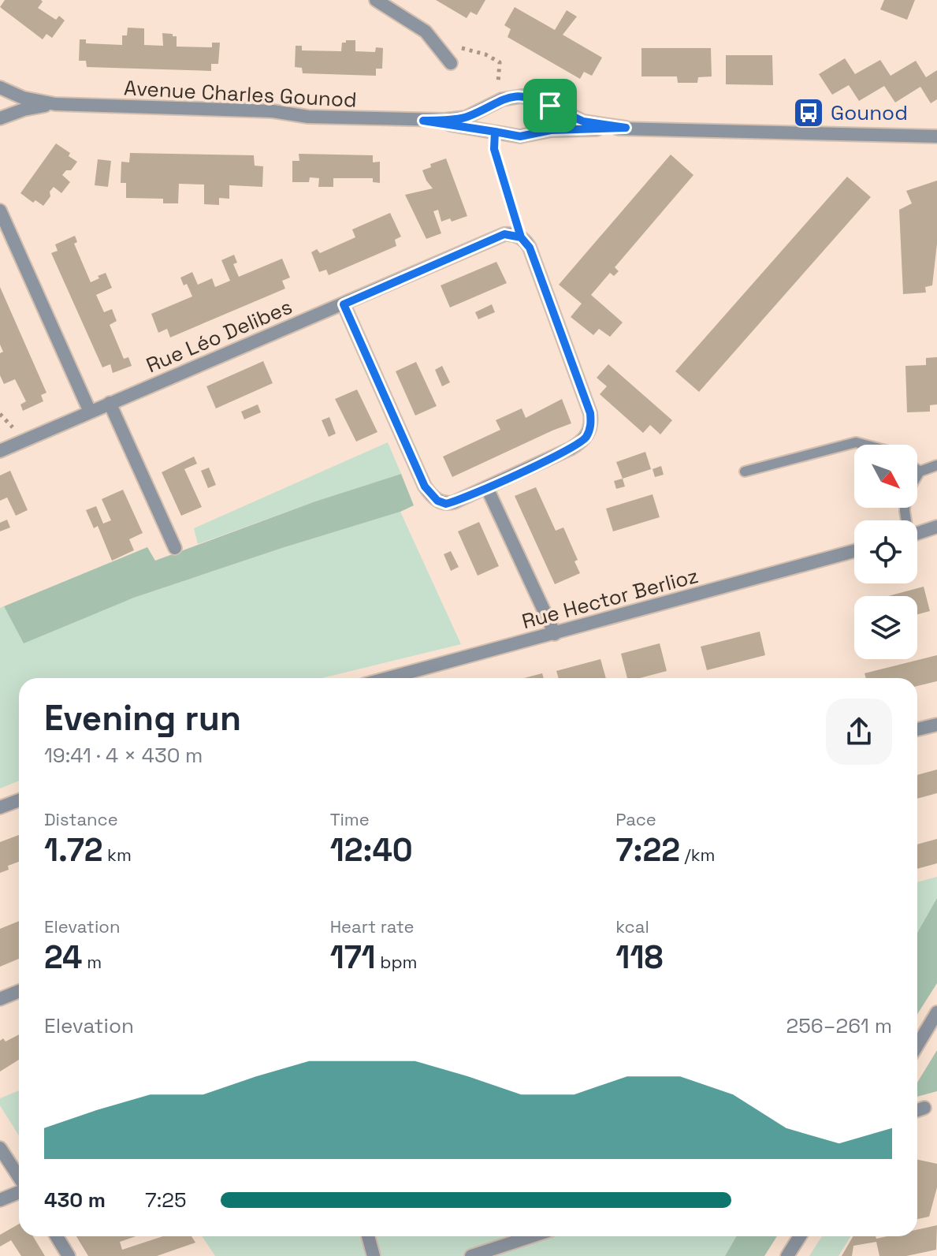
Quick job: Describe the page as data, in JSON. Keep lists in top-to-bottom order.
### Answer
{
  "streets": {
    "street": ["Avenue Charles Gounod", "Rue Léo Delibes", "Rue Hector Berlioz"]
  },
  "places": {
    "bus stop": ["Gounod"]
  },
  "north": "bottom right",
  "page": {
    "heading": ["Evening run", "19:41 · 4 × 430 m"],
    "stats": [
      ["Distance", "1.72 km"],
      ["Time", "12:40"],
      ["Pace", "7:22 /km"],
      ["Elevation", "24 m"],
      ["Heart rate", "171 bpm"],
      ["kcal", "118"]
    ],
    "chart": ["Elevation", "256–261 m"],
    "list": [
      {
        "name": "430 m",
        "note": "7:25"
      }
    ]
  }
}
